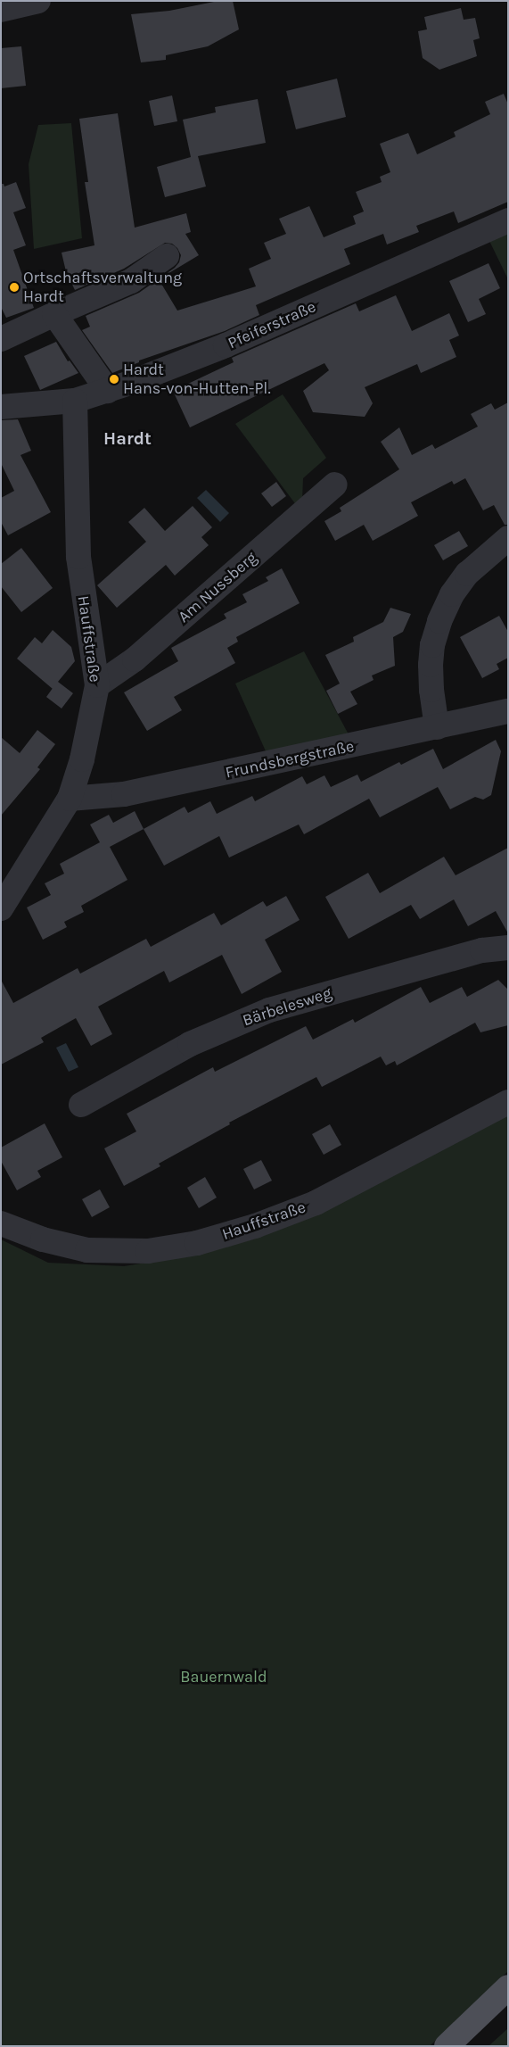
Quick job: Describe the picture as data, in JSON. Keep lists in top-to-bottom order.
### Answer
{
  "streets": {
    "street": [
      "Pfeiferstraße",
      "Am Nussberg",
      "Hauffstraße",
      "Frundsbergstraße",
      "Bärbelesweg"
    ]
  },
  "crossings": [
    ["Pfeiferstraße", "Hauffstraße"],
    ["Am Nussberg", "Hauffstraße"],
    ["Hauffstraße", "Frundsbergstraße"]
  ],
  "districts": ["Hardt"],
  "parks": ["Bauernwald"],
  "places": ["Ortschaftsverwaltung Hardt", "Hardt Hans-von-Hutten-Pl."]
}
